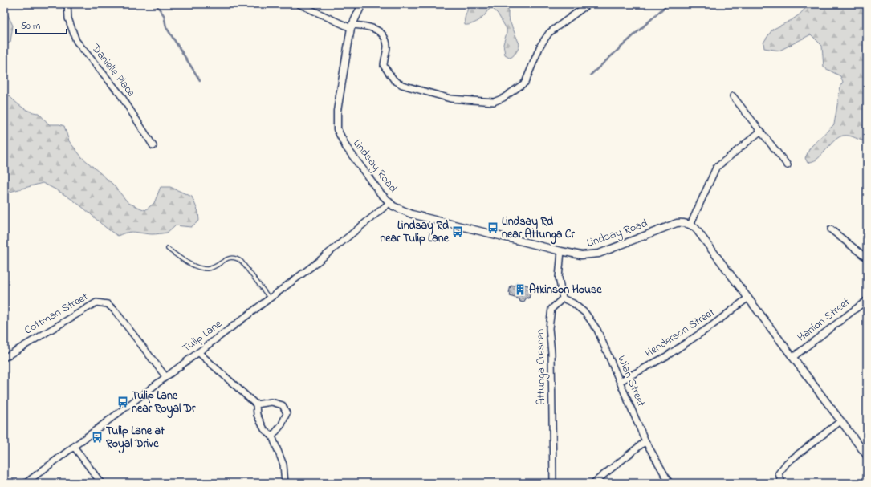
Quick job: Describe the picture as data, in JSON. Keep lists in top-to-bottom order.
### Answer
{
  "streets": {
    "street": [
      "Danielle Place",
      "Lindsay Road",
      "Cottman Street",
      "Hanlon Street",
      "Henderson Street",
      "Tulip Lane",
      "Attunga Crescent",
      "Wian Street"
    ]
  },
  "crossings": [
    ["Lindsay Road", "Tulip Lane"],
    ["Cottman Street", "Tulip Lane"],
    ["Henderson Street", "Wian Street"],
    ["Attunga Crescent", "Wian Street"]
  ],
  "places": {
    "bus stop": [
      "Lindsay Rd near Attunga Cr",
      "Lindsay Rd near Tulip Lane",
      "Tulip Lane near Royal Dr",
      "Tulip Lane at Royal Drive"
    ],
    "building": ["Atkinson House"]
  },
  "scale_bar": "50 m"
}
